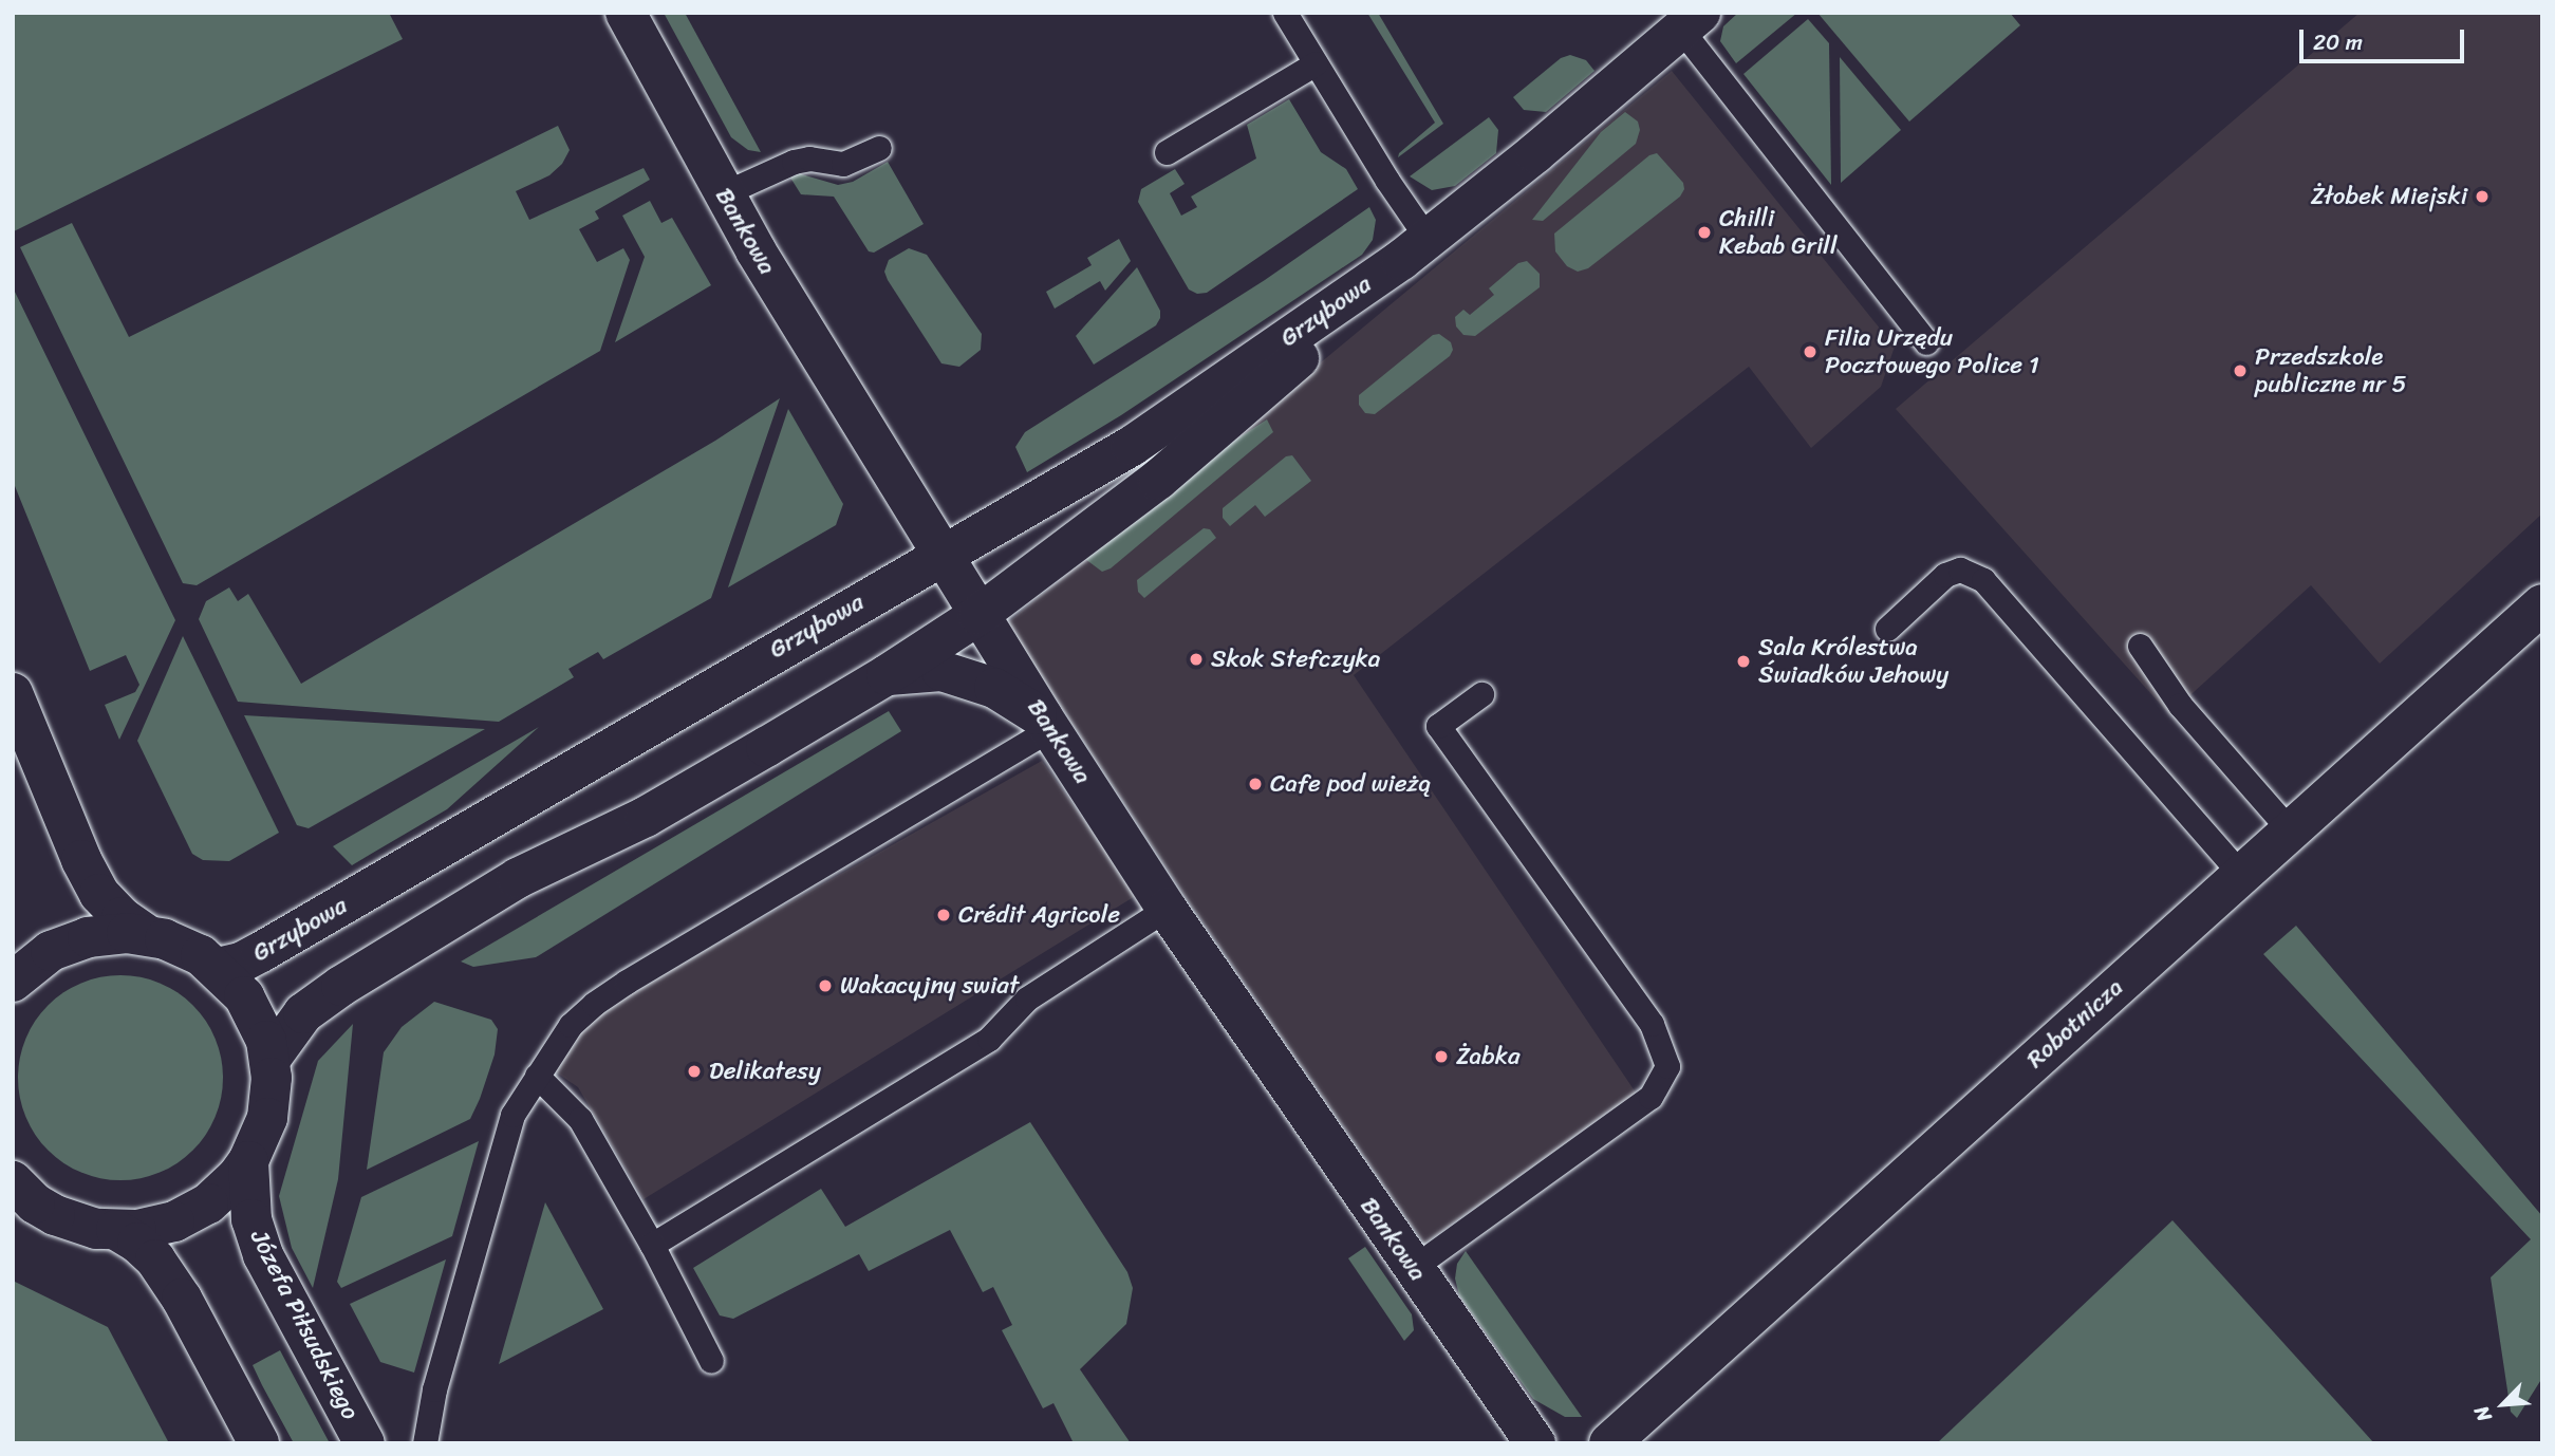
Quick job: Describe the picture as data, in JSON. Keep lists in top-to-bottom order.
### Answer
{
  "streets": {
    "street": [
      "Bankowa",
      "Grzybowa",
      "Robotnicza",
      "Józefa Piłsudskiego"
    ]
  },
  "crossings": [
    ["Bankowa", "Grzybowa"]
  ],
  "places": [
    "Żłobek Miejski",
    "Chilli Kebab Grill",
    "Filia Urzędu Pocztowego Police 1",
    "Przedszkole publiczne nr 5",
    "Skok Stefczyka",
    "Sala Królestwa Świadków Jehowy",
    "Cafe pod wieżą",
    "Crédit Agricole",
    "Wakacyjny swiat",
    "Żabka",
    "Delikatesy"
  ],
  "scale_bar": "20 m",
  "north": "bottom left"
}
